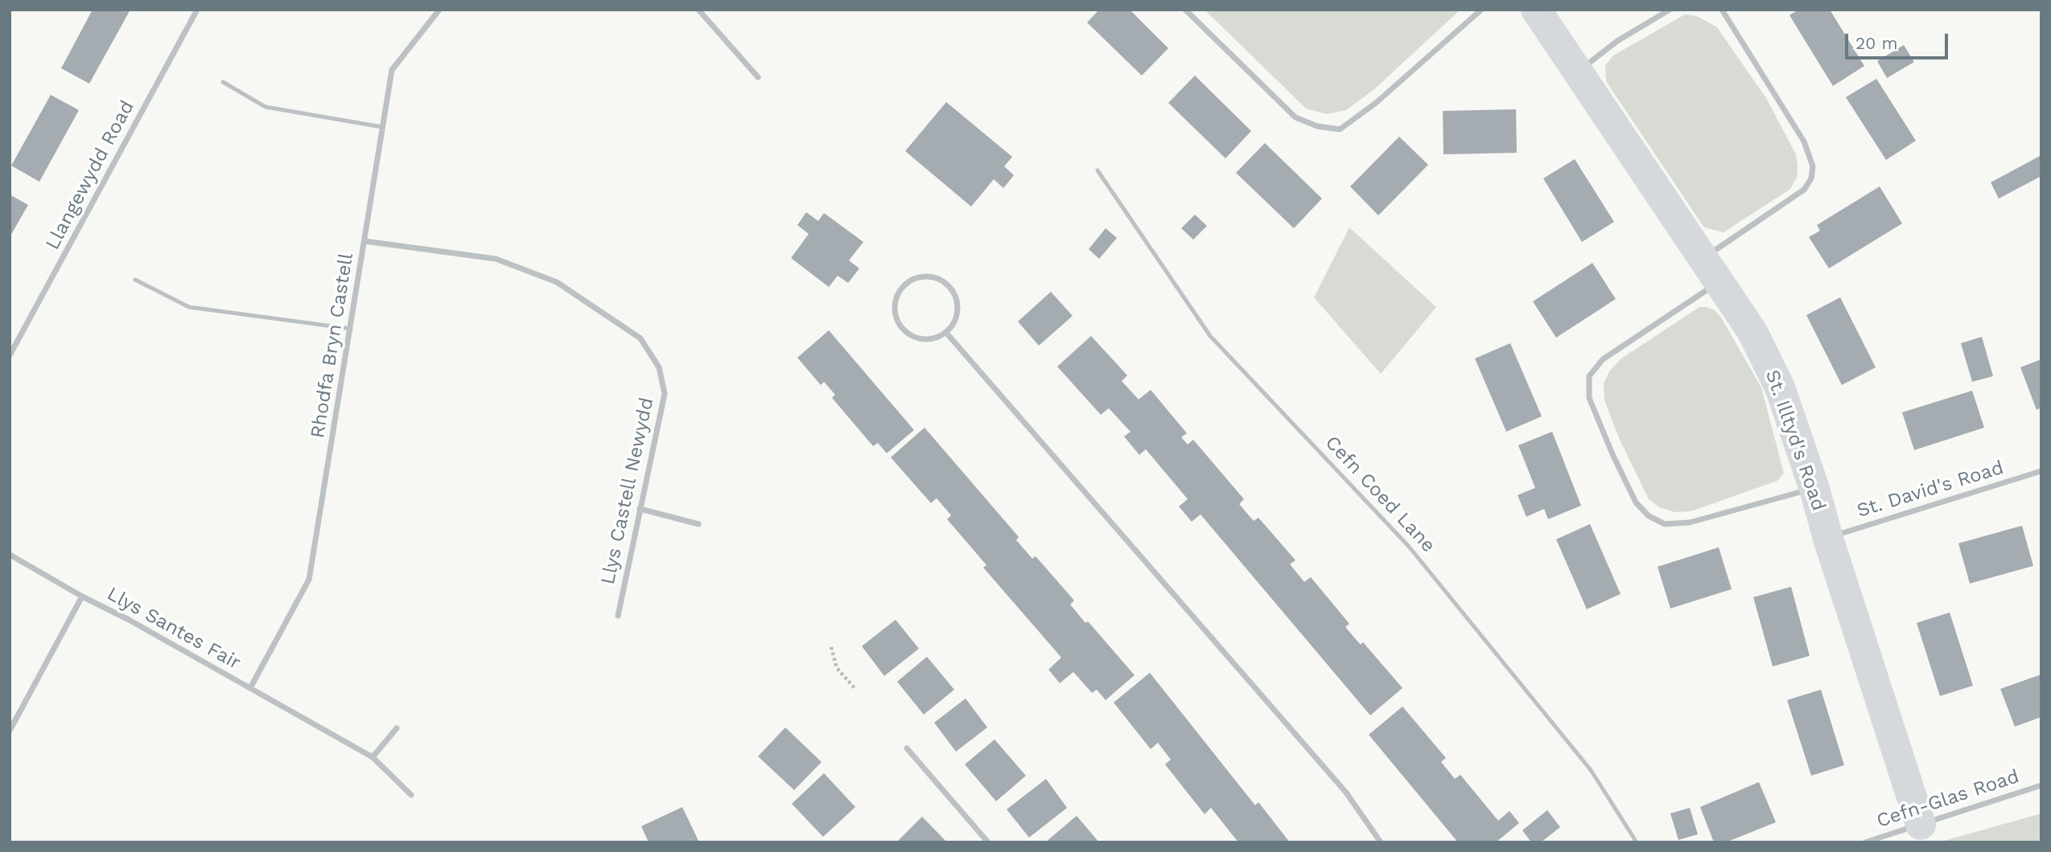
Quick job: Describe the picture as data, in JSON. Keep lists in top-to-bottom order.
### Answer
{
  "streets": {
    "street": [
      "Llangewydd Road",
      "Rhodfa Bryn Castell",
      "St. Illtyd's Road",
      "St. David's Road",
      "Llys Castell Newydd",
      "Llys Santes Fair",
      "Cefn-Glas Road"
    ],
    "lane": ["Cefn Coed Lane"]
  },
  "crossings": [
    ["Rhodfa Bryn Castell", "Llys Castell Newydd"],
    ["Rhodfa Bryn Castell", "Llys Santes Fair"],
    ["St. Illtyd's Road", "St. David's Road"],
    ["St. Illtyd's Road", "Cefn-Glas Road"]
  ],
  "scale_bar": "20 m"
}
